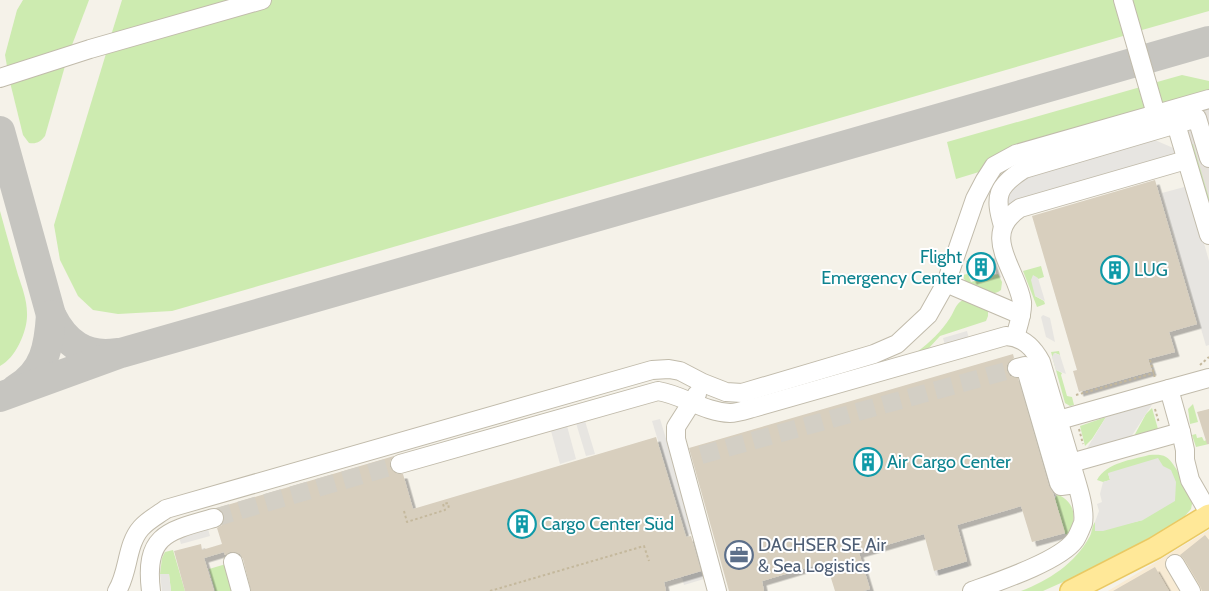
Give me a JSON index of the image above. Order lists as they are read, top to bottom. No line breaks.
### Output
{"places":{"building":["Flight Emergency Center","LUG","Air Cargo Center","Cargo Center Süd"],"office":["DACHSER SE Air & Sea Logistics"]}}
